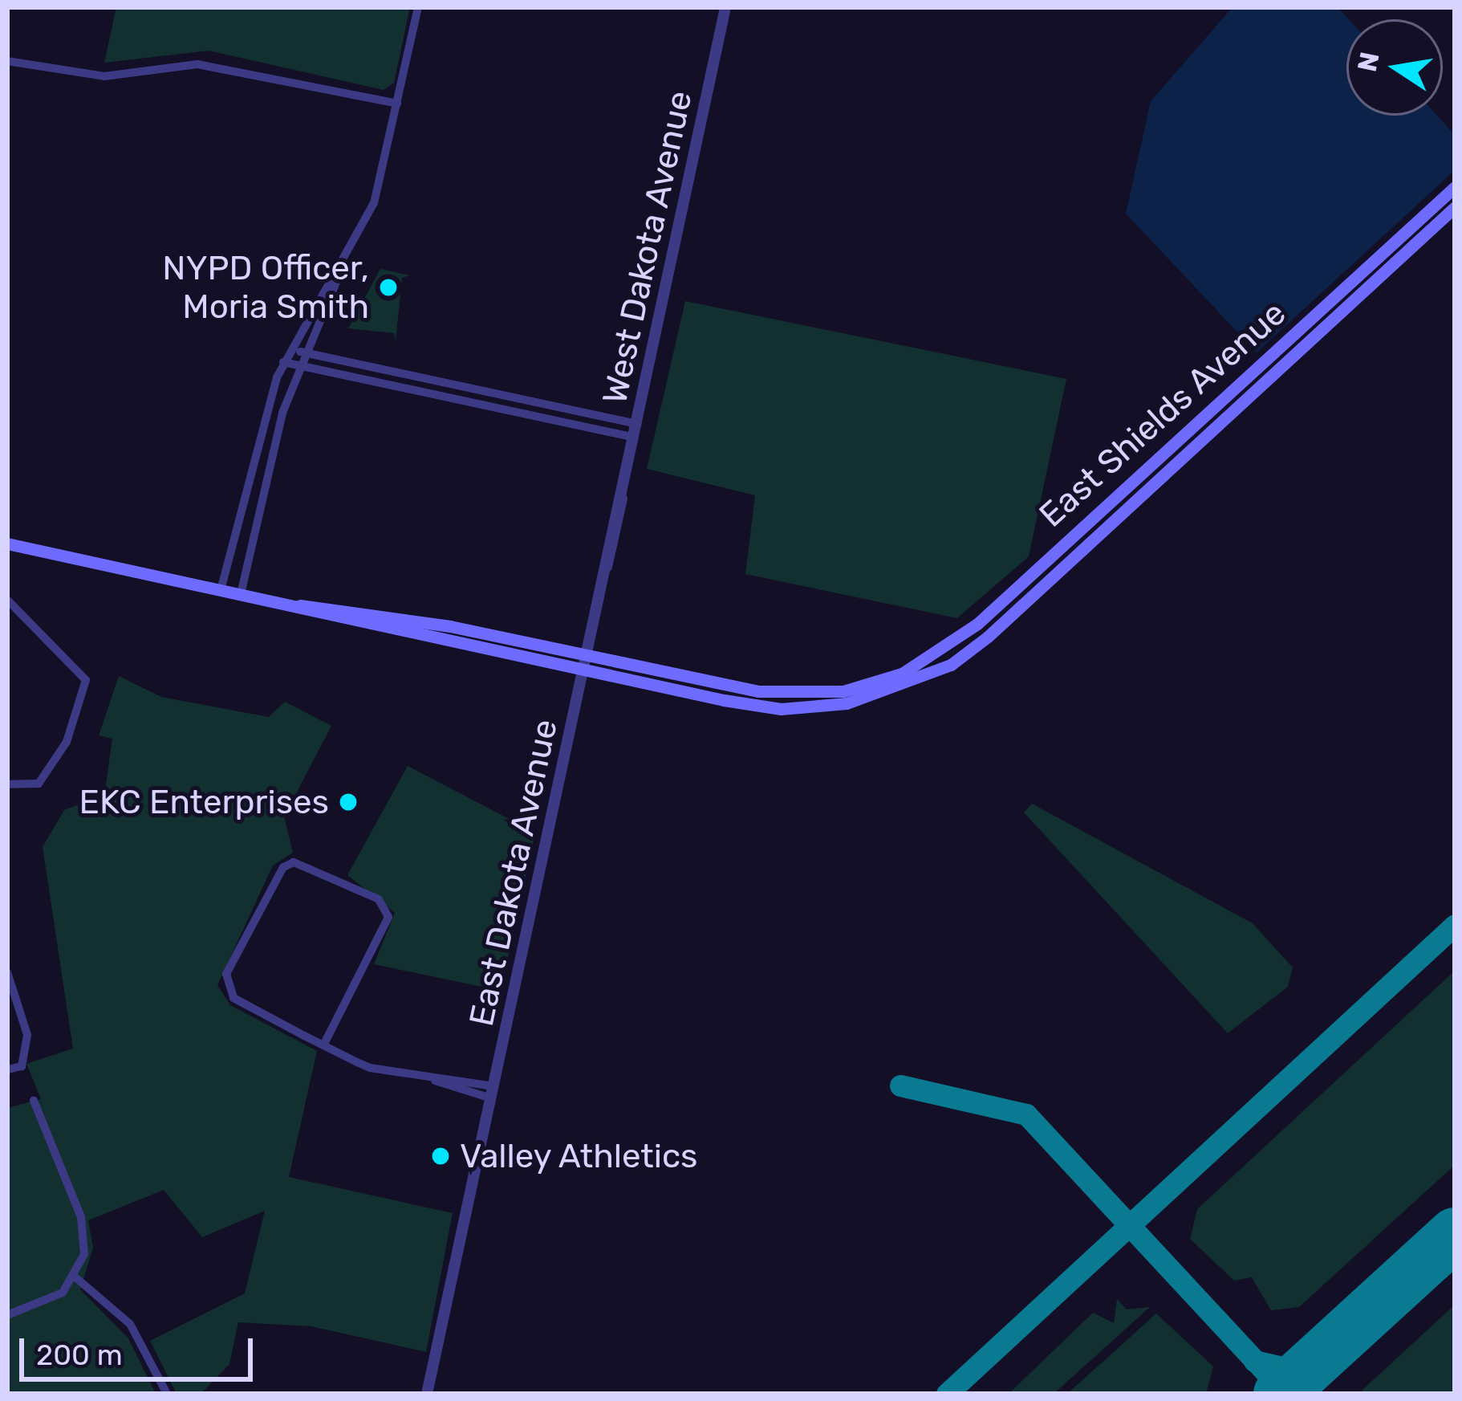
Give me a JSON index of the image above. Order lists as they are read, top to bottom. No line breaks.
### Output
{"streets":{"main road":["East Shields Avenue"],"street":["West Dakota Avenue","East Dakota Avenue"]},"crossings":[["West Dakota Avenue","East Dakota Avenue"]],"places":["NYPD Officer, Moria Smith","EKC Enterprises","Valley Athletics"],"scale_bar":"200 m","north":"left"}
